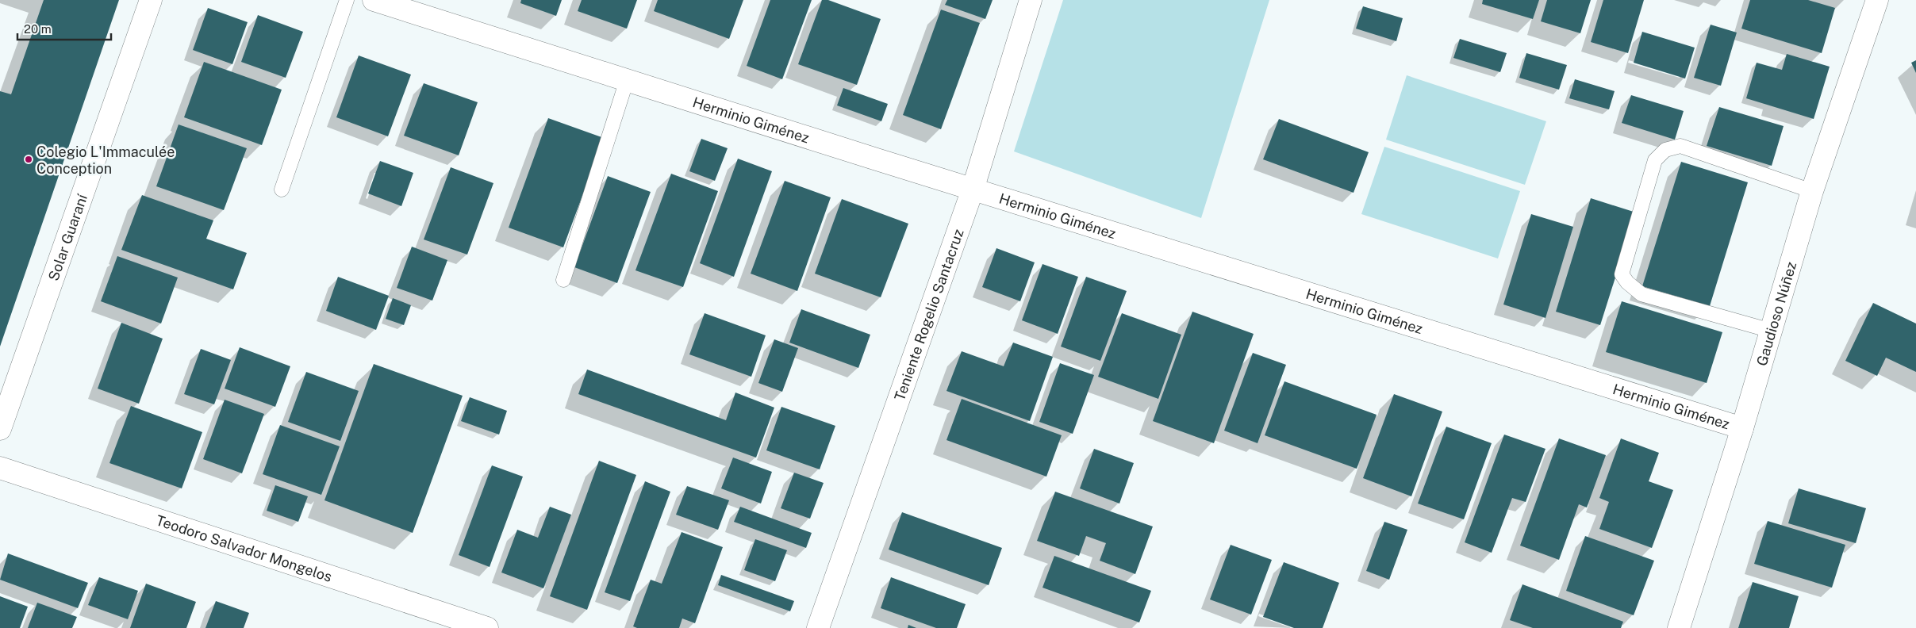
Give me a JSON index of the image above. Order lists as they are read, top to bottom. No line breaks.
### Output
{"streets":{"street":["Herminio Giménez","Solar Guaraní","Gaudioso Núñez","Teniente Rogelio Santacruz","Teodoro Salvador Mongelos"]},"crossings":[["Herminio Giménez","Gaudioso Núñez"],["Herminio Giménez","Teniente Rogelio Santacruz"]],"places":["Colegio L'Immaculée Conception"],"scale_bar":"20 m"}
